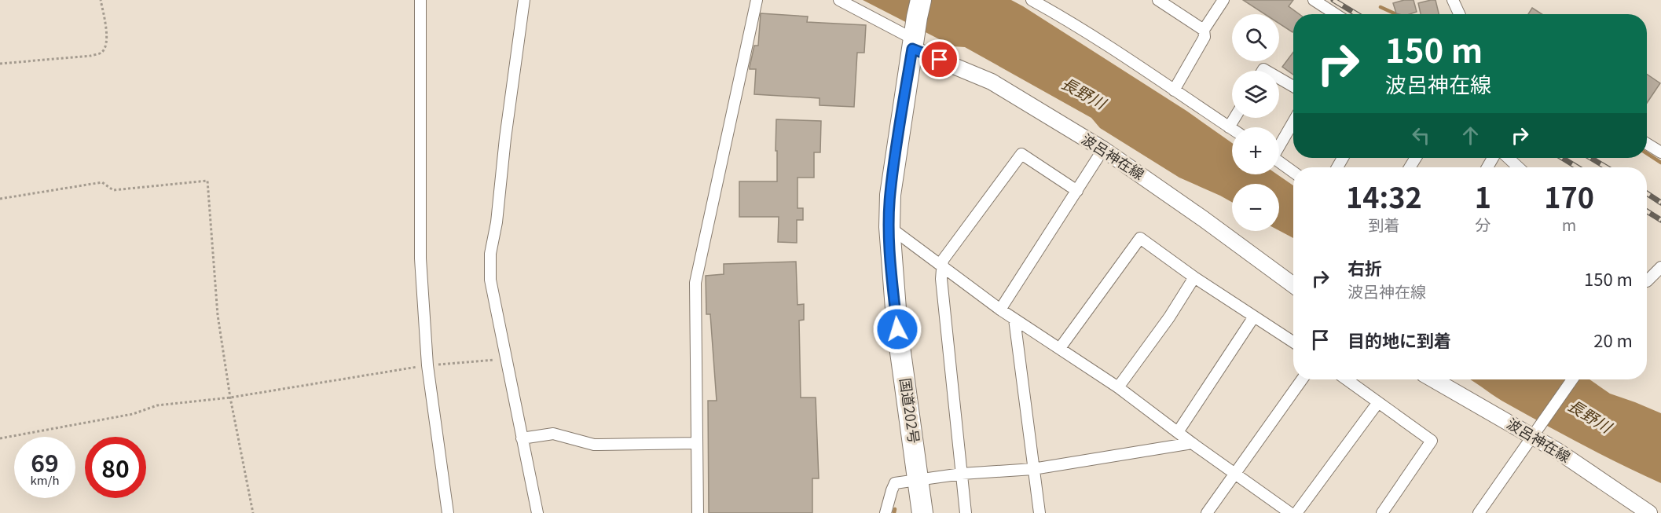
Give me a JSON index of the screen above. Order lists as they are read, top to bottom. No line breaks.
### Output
{"streets":{"highway":["国道202号"],"main road":["波呂神在線"]},"crossings":[["波呂神在線","国道202号"]],"water":["長野川"],"page":{"map_buttons":["+","−"],"turn":["150 m","波呂神在線"],"eta":["14:32","到着","1","分","170","m"],"list":[{"name":"右折","note":"波呂神在線","value":"150 m"},{"name":"目的地に到着","value":"20 m"}],"speed":"69 km/h","limit":"80"}}
